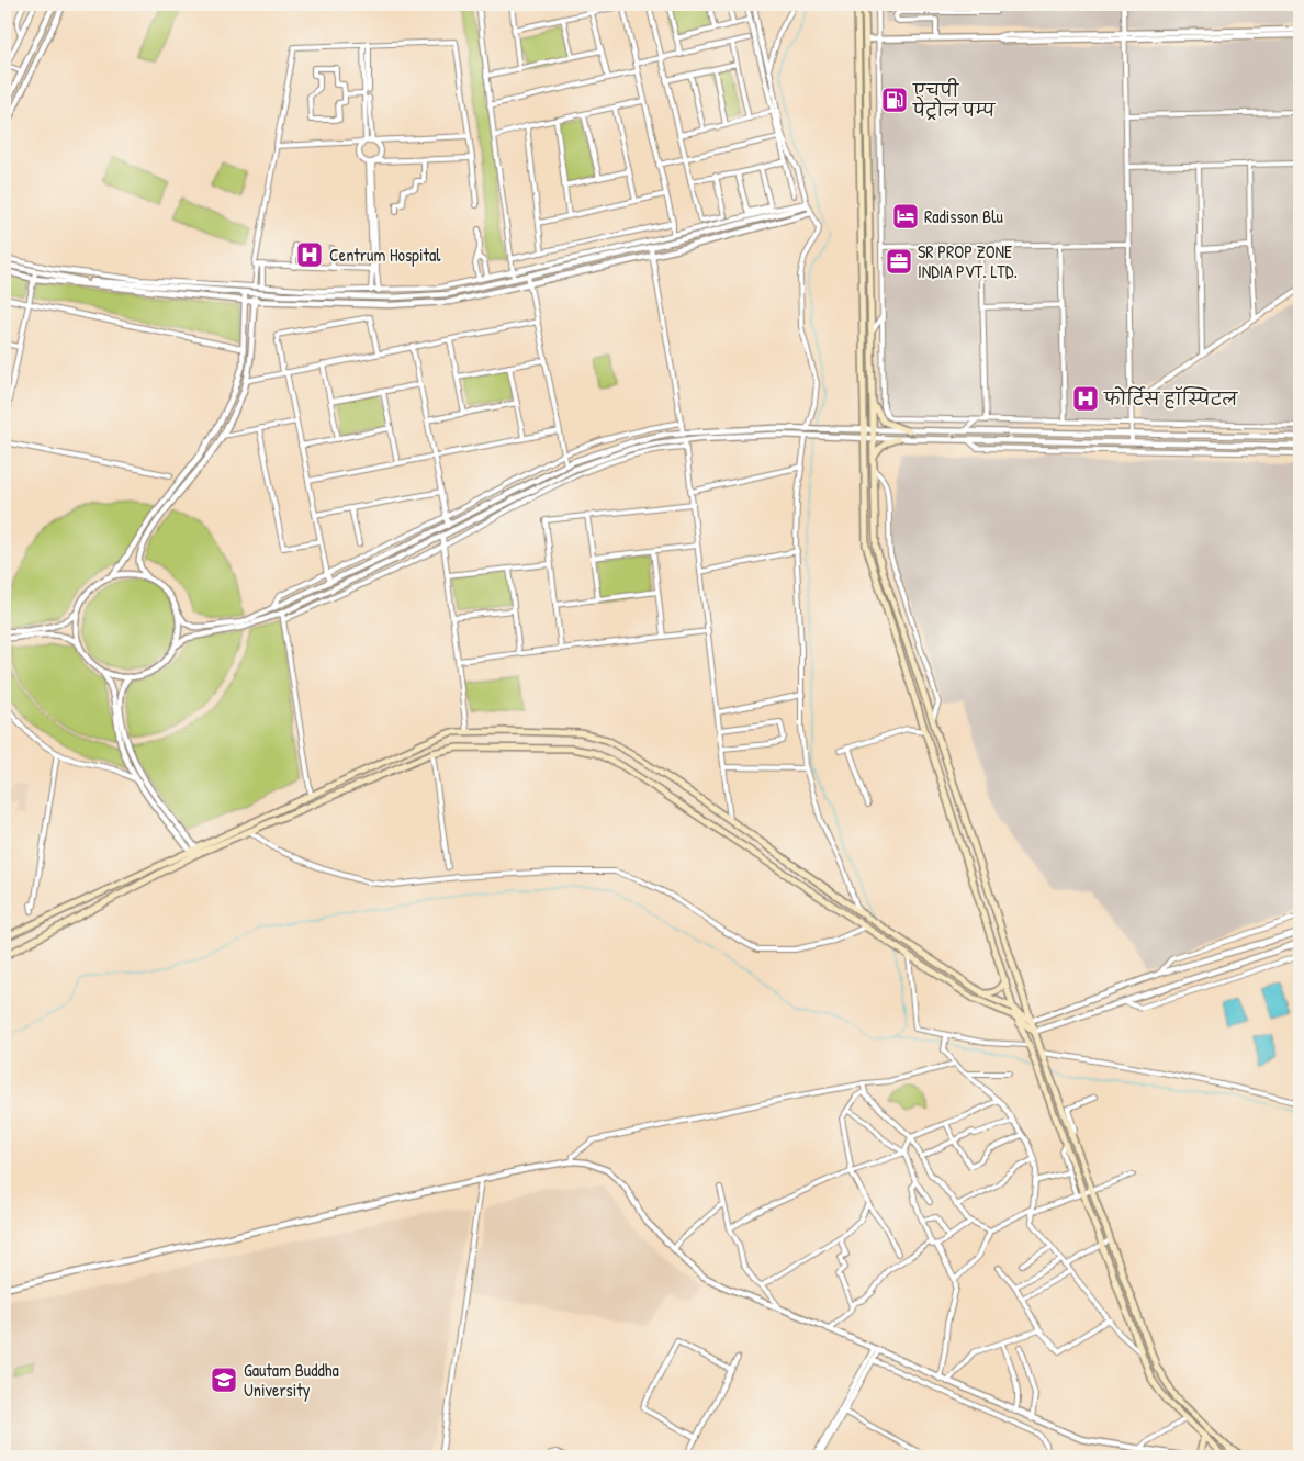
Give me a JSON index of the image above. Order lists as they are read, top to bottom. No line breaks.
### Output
{"places":{"fuel station":["एचपी पेट्रोल पम्प"],"hotel":["Radisson Blu"],"hospital":["Centrum Hospital","फोर्टिस हॉस्पिटल"],"office":["SR PROP ZONE INDIA PVT. LTD."],"school or university":["Gautam Buddha University"]}}
